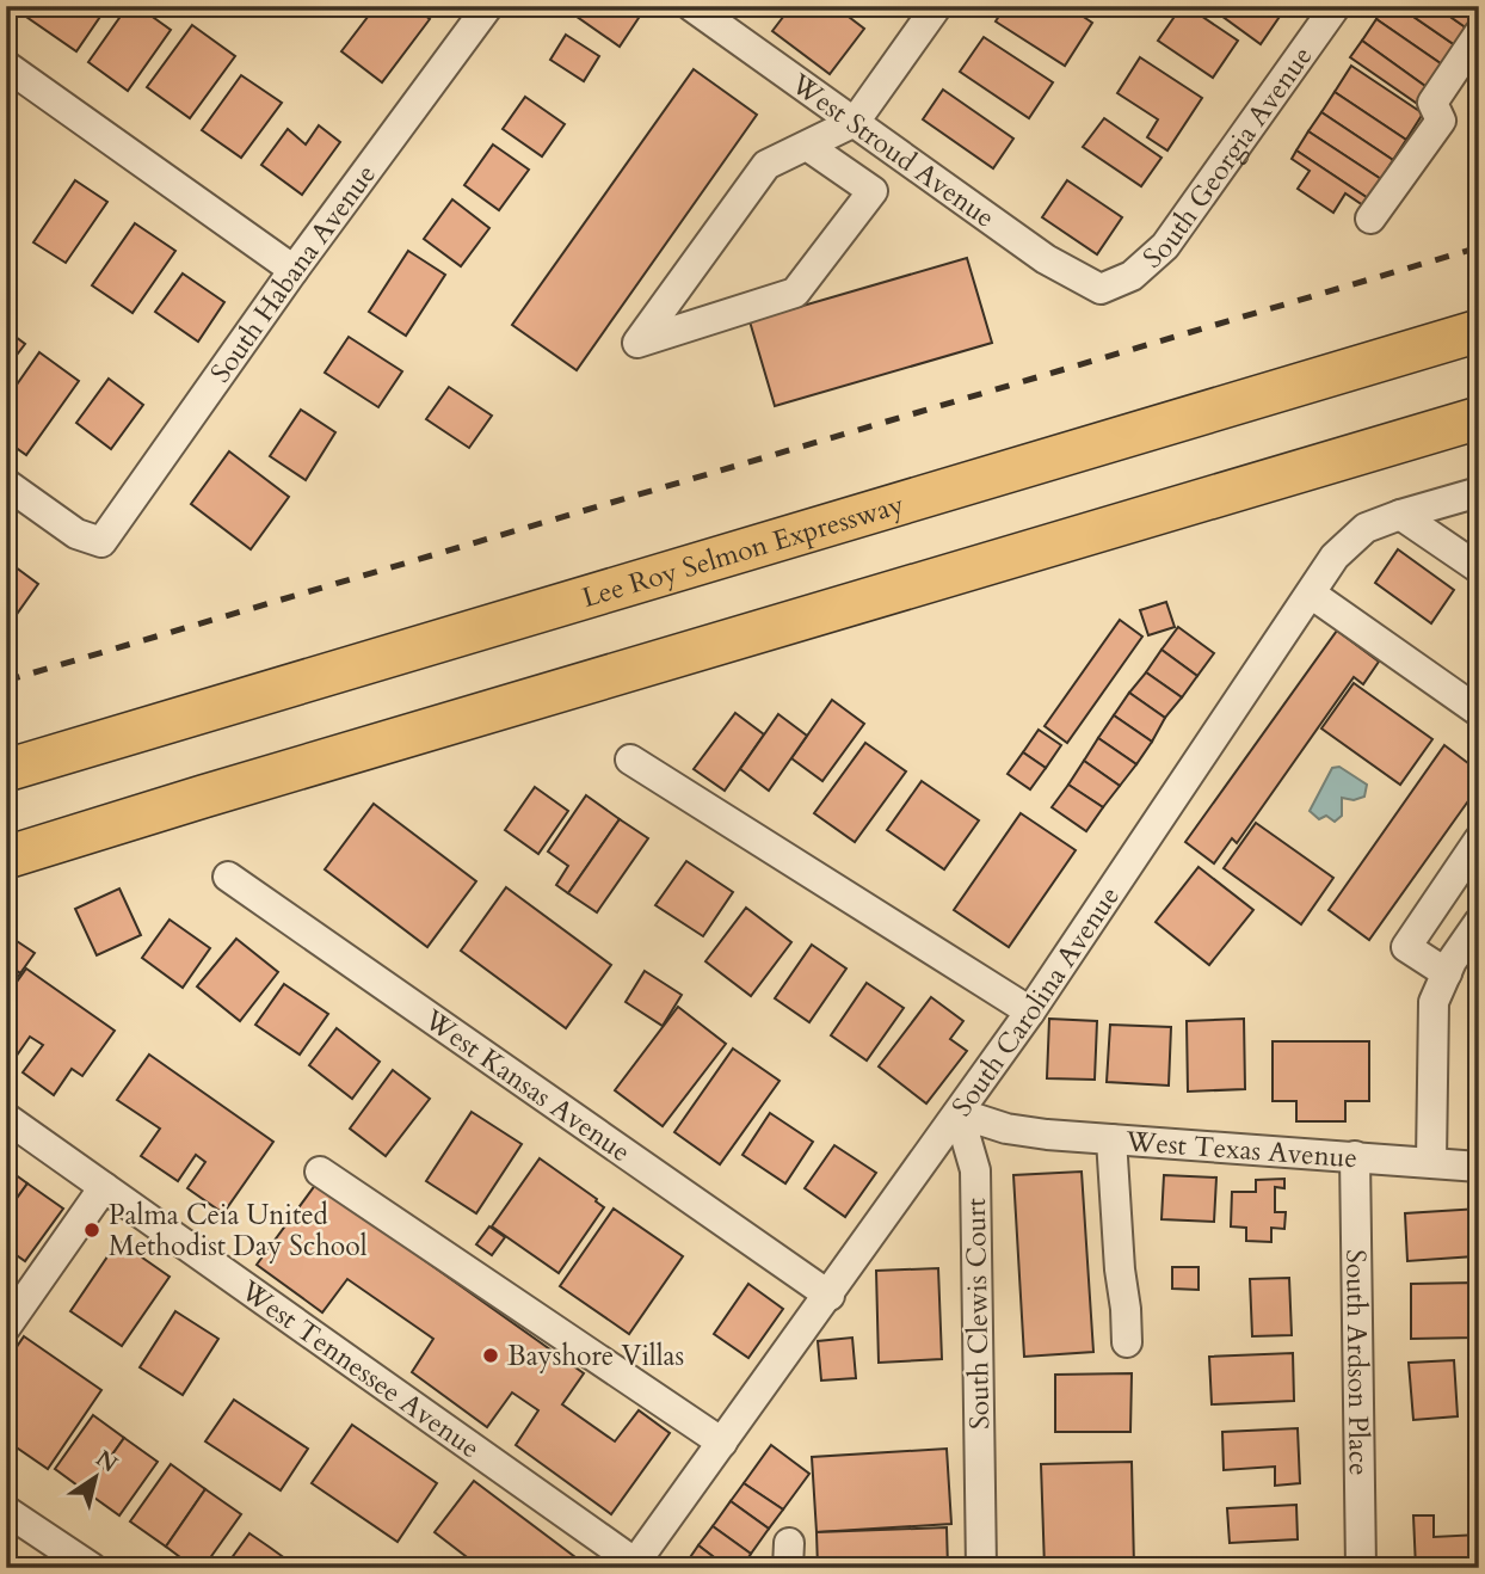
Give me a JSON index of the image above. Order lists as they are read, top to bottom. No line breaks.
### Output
{"streets":{"highway":["Lee Roy Selmon Expressway"],"street":["West Stroud Avenue","South Georgia Avenue","South Habana Avenue","South Carolina Avenue","West Kansas Avenue","West Texas Avenue","South Clewis Court","South Ardson Place","West Tennessee Avenue"]},"crossings":[["West Stroud Avenue","South Georgia Avenue"],["South Carolina Avenue","West Kansas Avenue"],["South Carolina Avenue","West Texas Avenue"],["South Carolina Avenue","South Clewis Court"],["South Carolina Avenue","West Tennessee Avenue"],["West Texas Avenue","South Clewis Court"],["West Texas Avenue","South Ardson Place"]],"places":["Palma Ceia United Methodist Day School","Bayshore Villas"],"north":"top right"}
